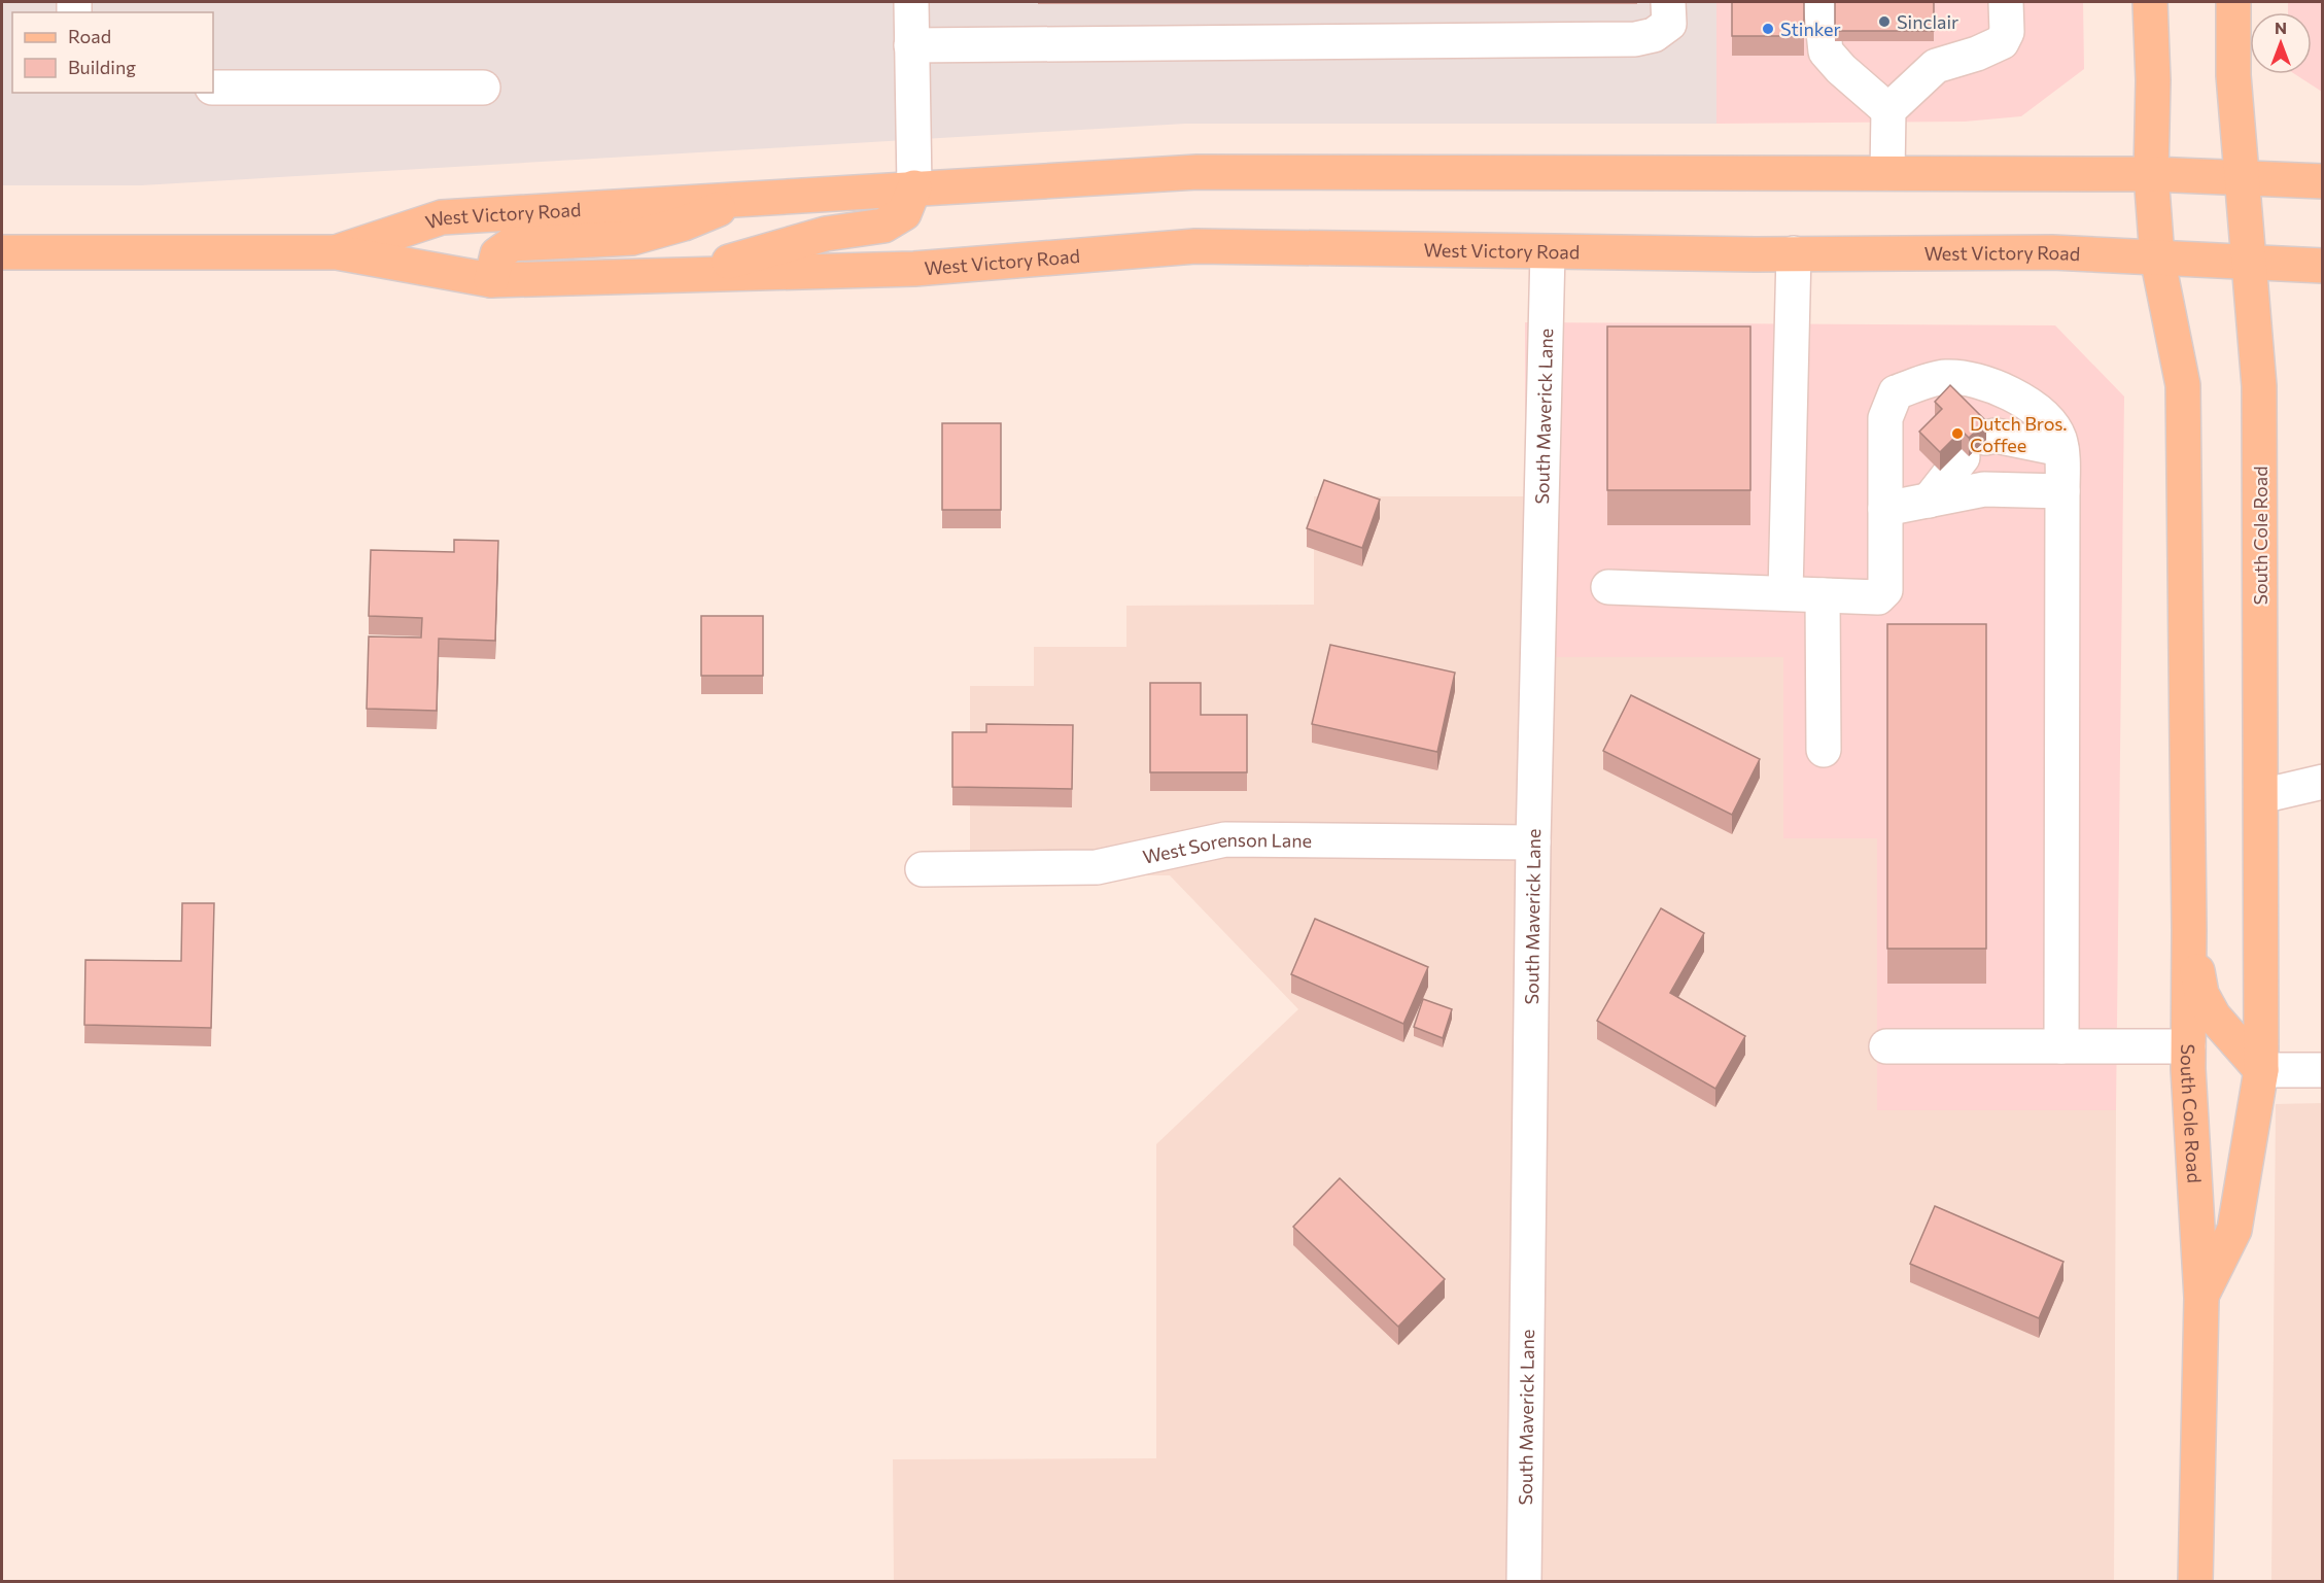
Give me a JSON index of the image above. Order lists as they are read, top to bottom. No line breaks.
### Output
{"streets":{"main road":["West Victory Road","South Cole Road"],"street":["South Maverick Lane","West Sorenson Lane"]},"crossings":[["West Victory Road","South Maverick Lane"],["West Victory Road","South Cole Road"],["South Maverick Lane","West Sorenson Lane"]],"places":["Sinclair","Stinker","Dutch Bros. Coffee"],"legend":["Road","Building"],"north":"top"}
